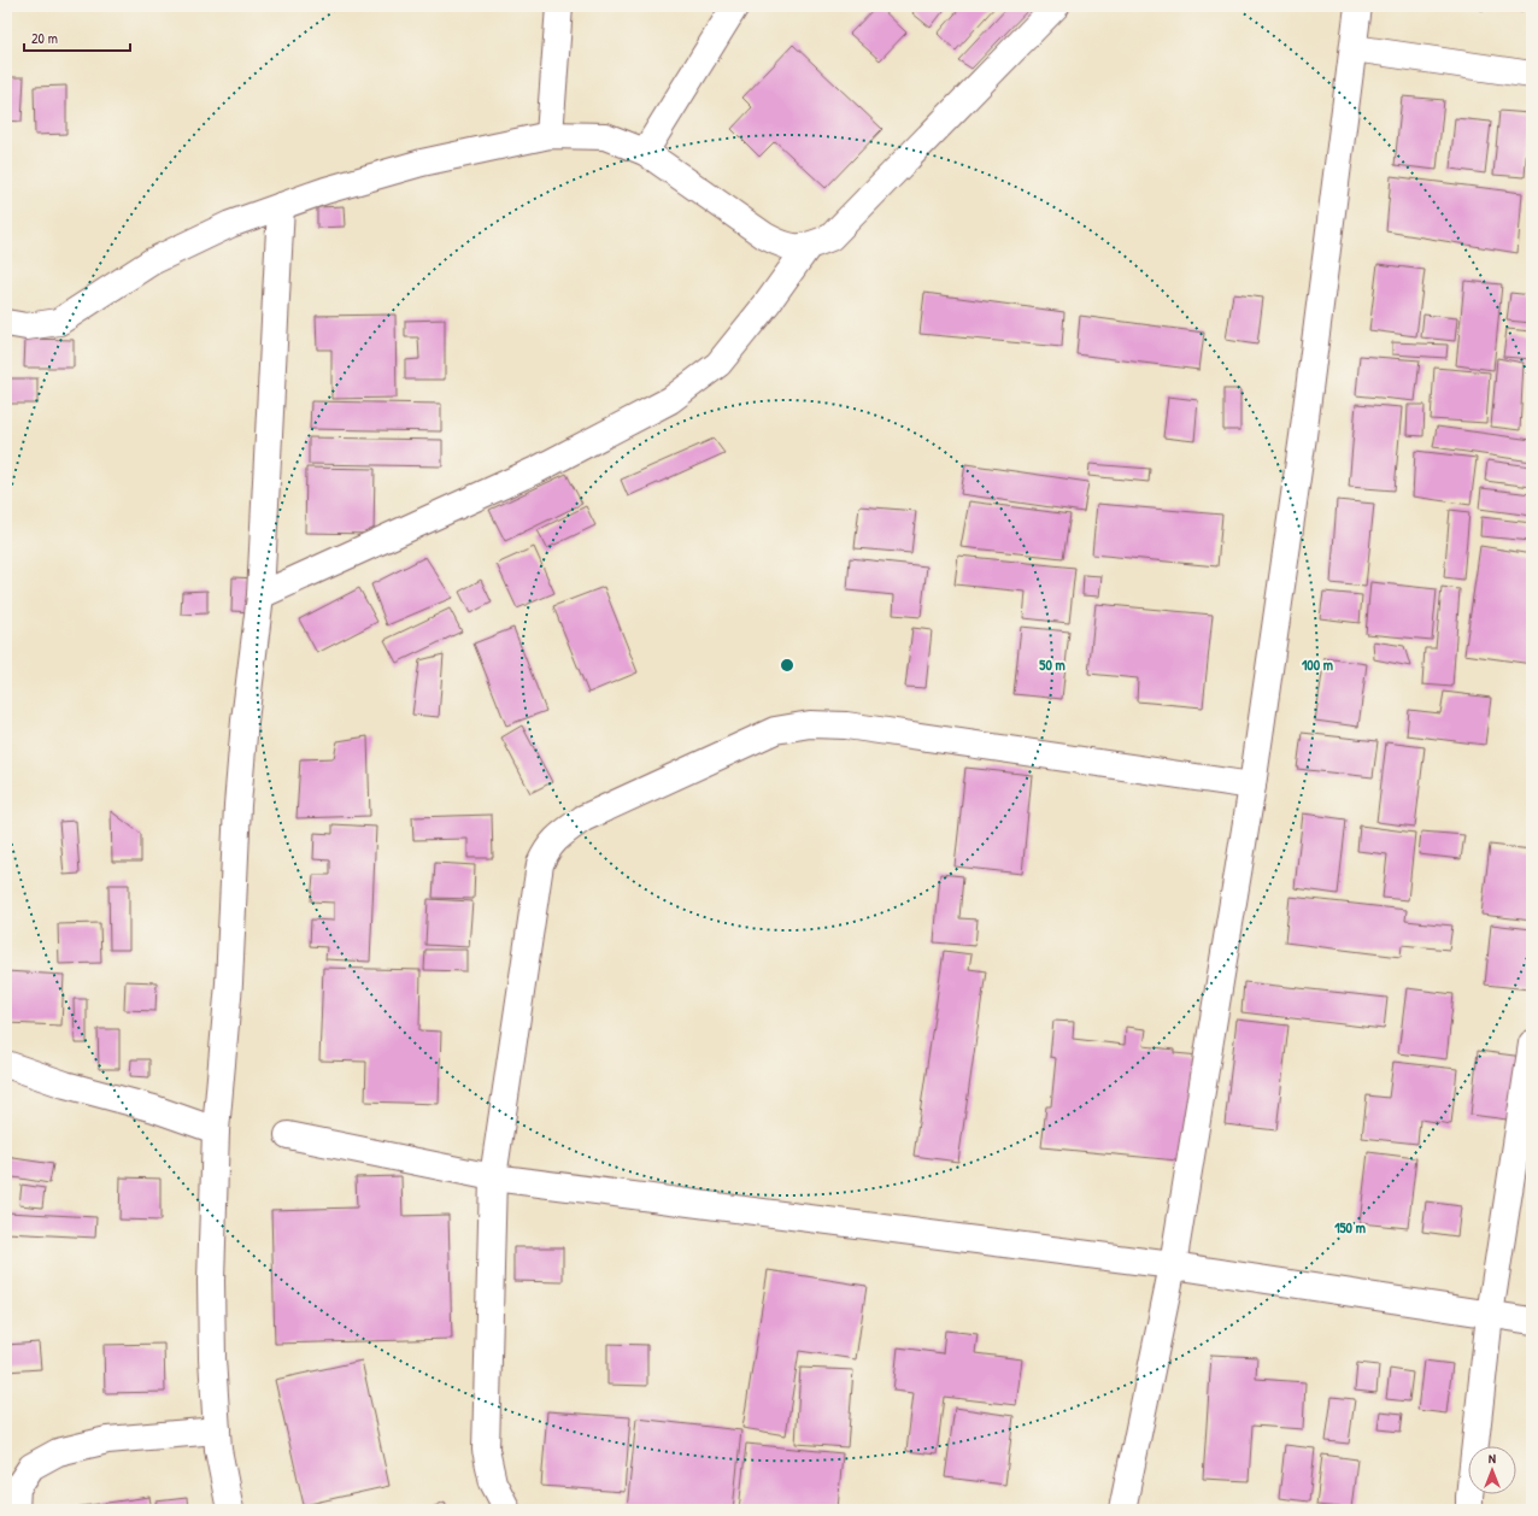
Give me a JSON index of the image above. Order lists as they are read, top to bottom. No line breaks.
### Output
{"scale_bar":"20 m","north":"top","rings":["50 m","100 m","150 m"]}
